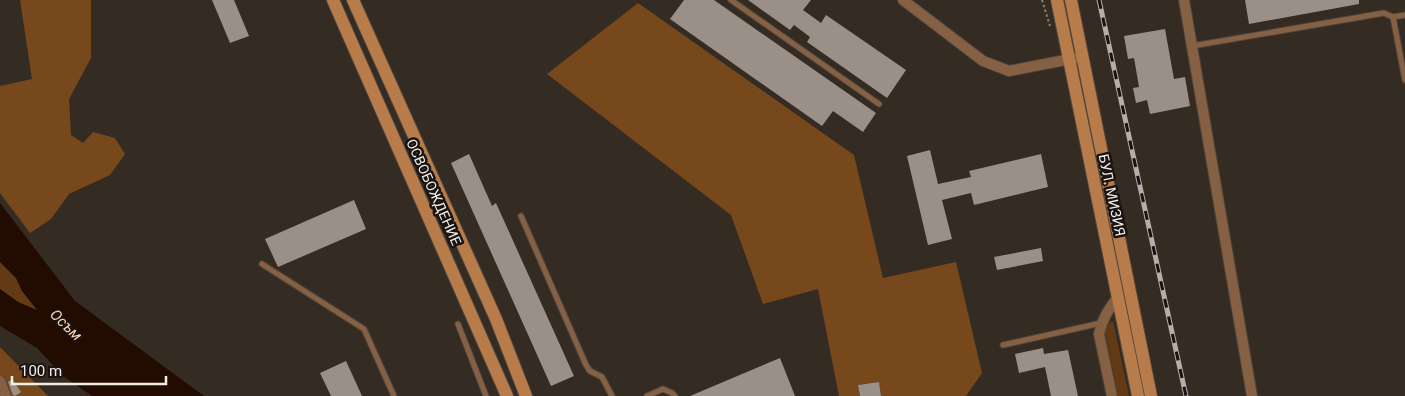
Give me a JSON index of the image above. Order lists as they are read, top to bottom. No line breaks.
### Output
{"streets":{"street":["ОСВОБОЖДЕНИЕ","БУЛ. МИЗИЯ"]},"water":["Осъм"],"scale_bar":"100 m"}
